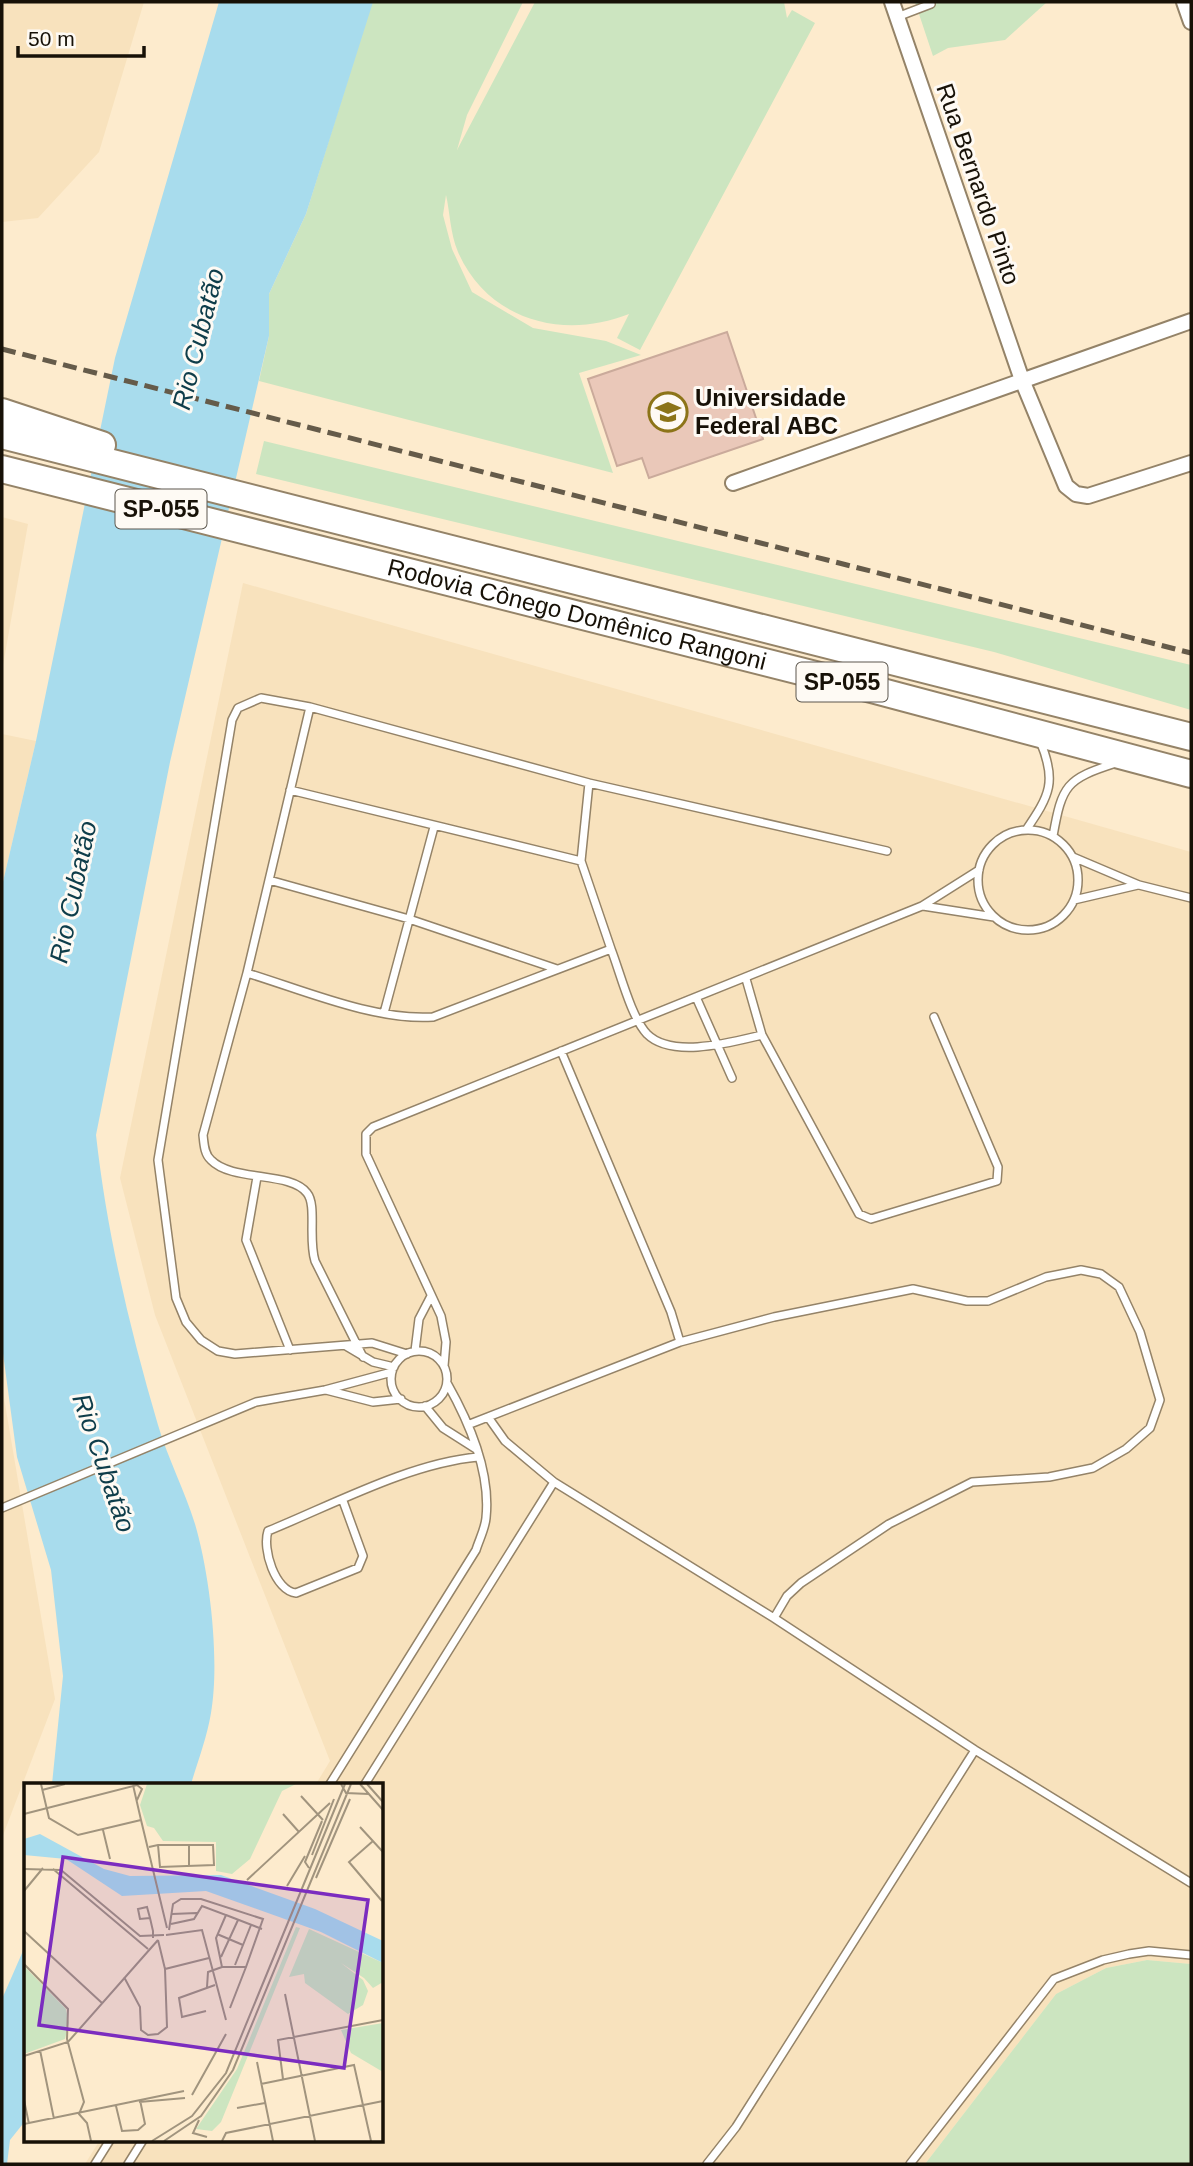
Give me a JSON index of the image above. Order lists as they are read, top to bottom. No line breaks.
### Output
{"streets":{"highway":["SP-055","Rodovia Cônego Domênico Rangoni"],"street":["Rua Bernardo Pinto"]},"water":["Rio Cubatão"],"places":{"school or university":["Universidade Federal ABC"]},"scale_bar":"50 m"}
